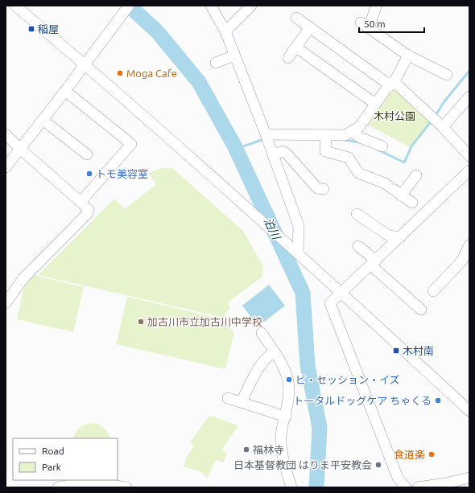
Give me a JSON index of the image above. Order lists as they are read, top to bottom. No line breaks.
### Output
{"water":["泊川"],"parks":["木村公園"],"places":{"transit":["稲屋","木村南"],"other":["Moga Cafe","トモ美容室","加古川市立加古川中学校","ビ・セッション・イズ","トータルドッグケア ちゃくる","福林寺","食道楽","日本基督教団 はりま平安教会"]},"legend":["Road","Park"],"scale_bar":"50 m"}
